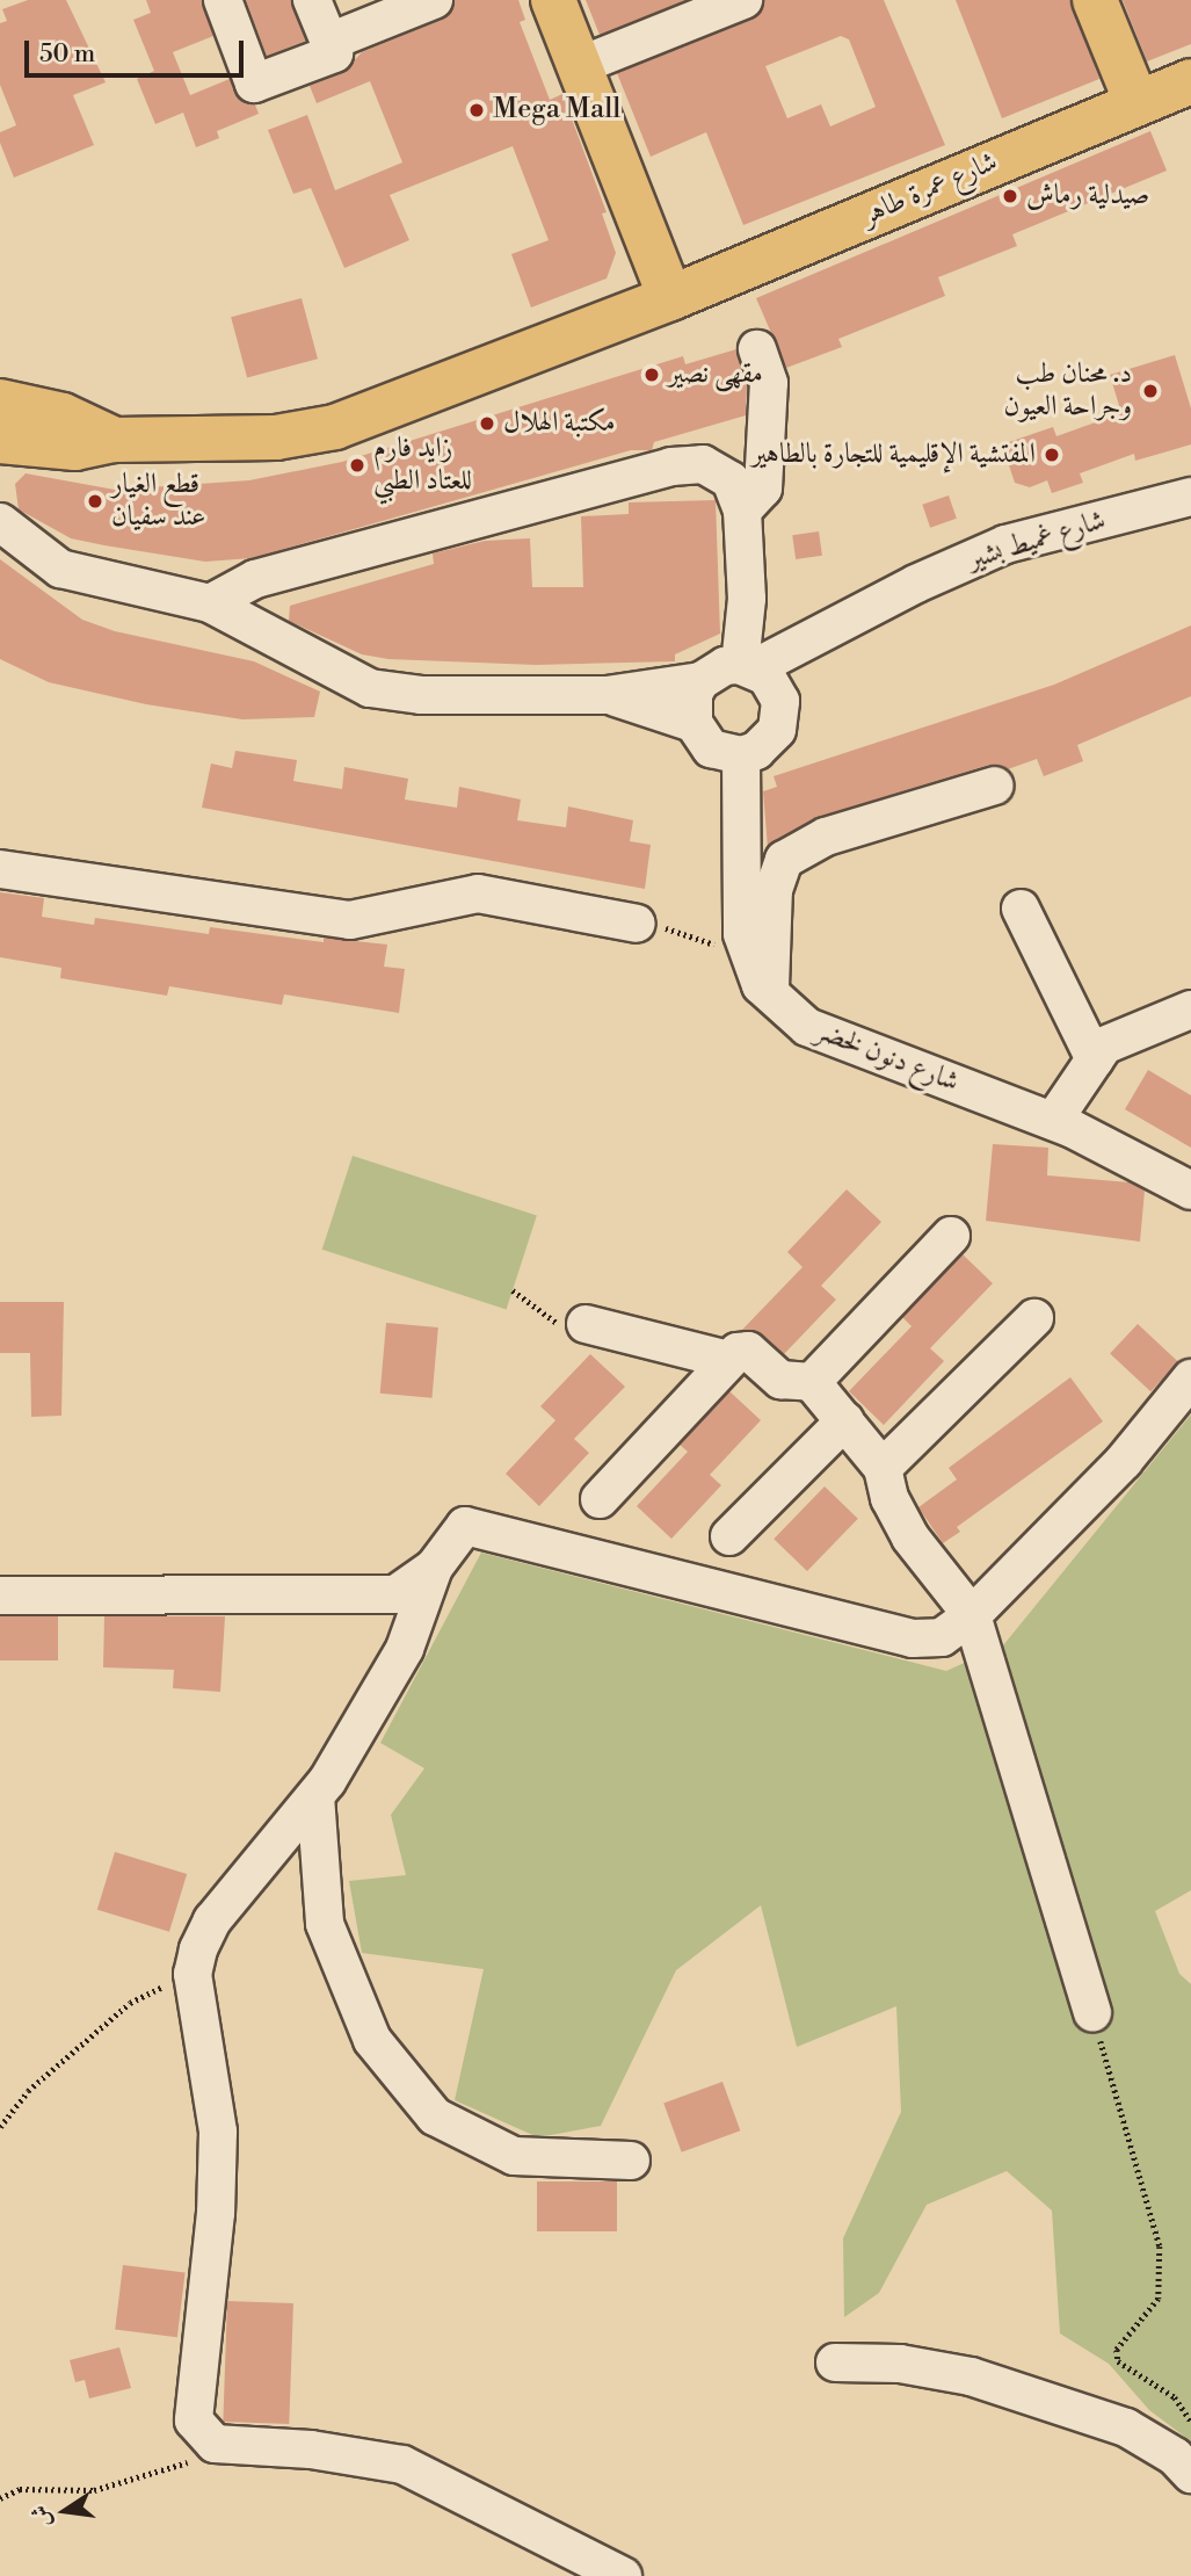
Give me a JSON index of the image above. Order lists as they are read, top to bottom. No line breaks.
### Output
{"streets":{"main road":["شارع عمرة طاهر"],"street":["شارع غميط بشير","شارع دنون لخضر"]},"crossings":[["شارع غميط بشير","شارع دنون لخضر"]],"places":["Mega Mall","صيدلية رماش","مقهى نصير","د. محنان طب وجراحة العيون","مكتبة الهلال","المفتشية الإقليمية للتجارة بالطاهير","زايد فارم للعتاد الطبي","قطع الغيار عند سفيان"],"scale_bar":"50 m","north":"left"}
